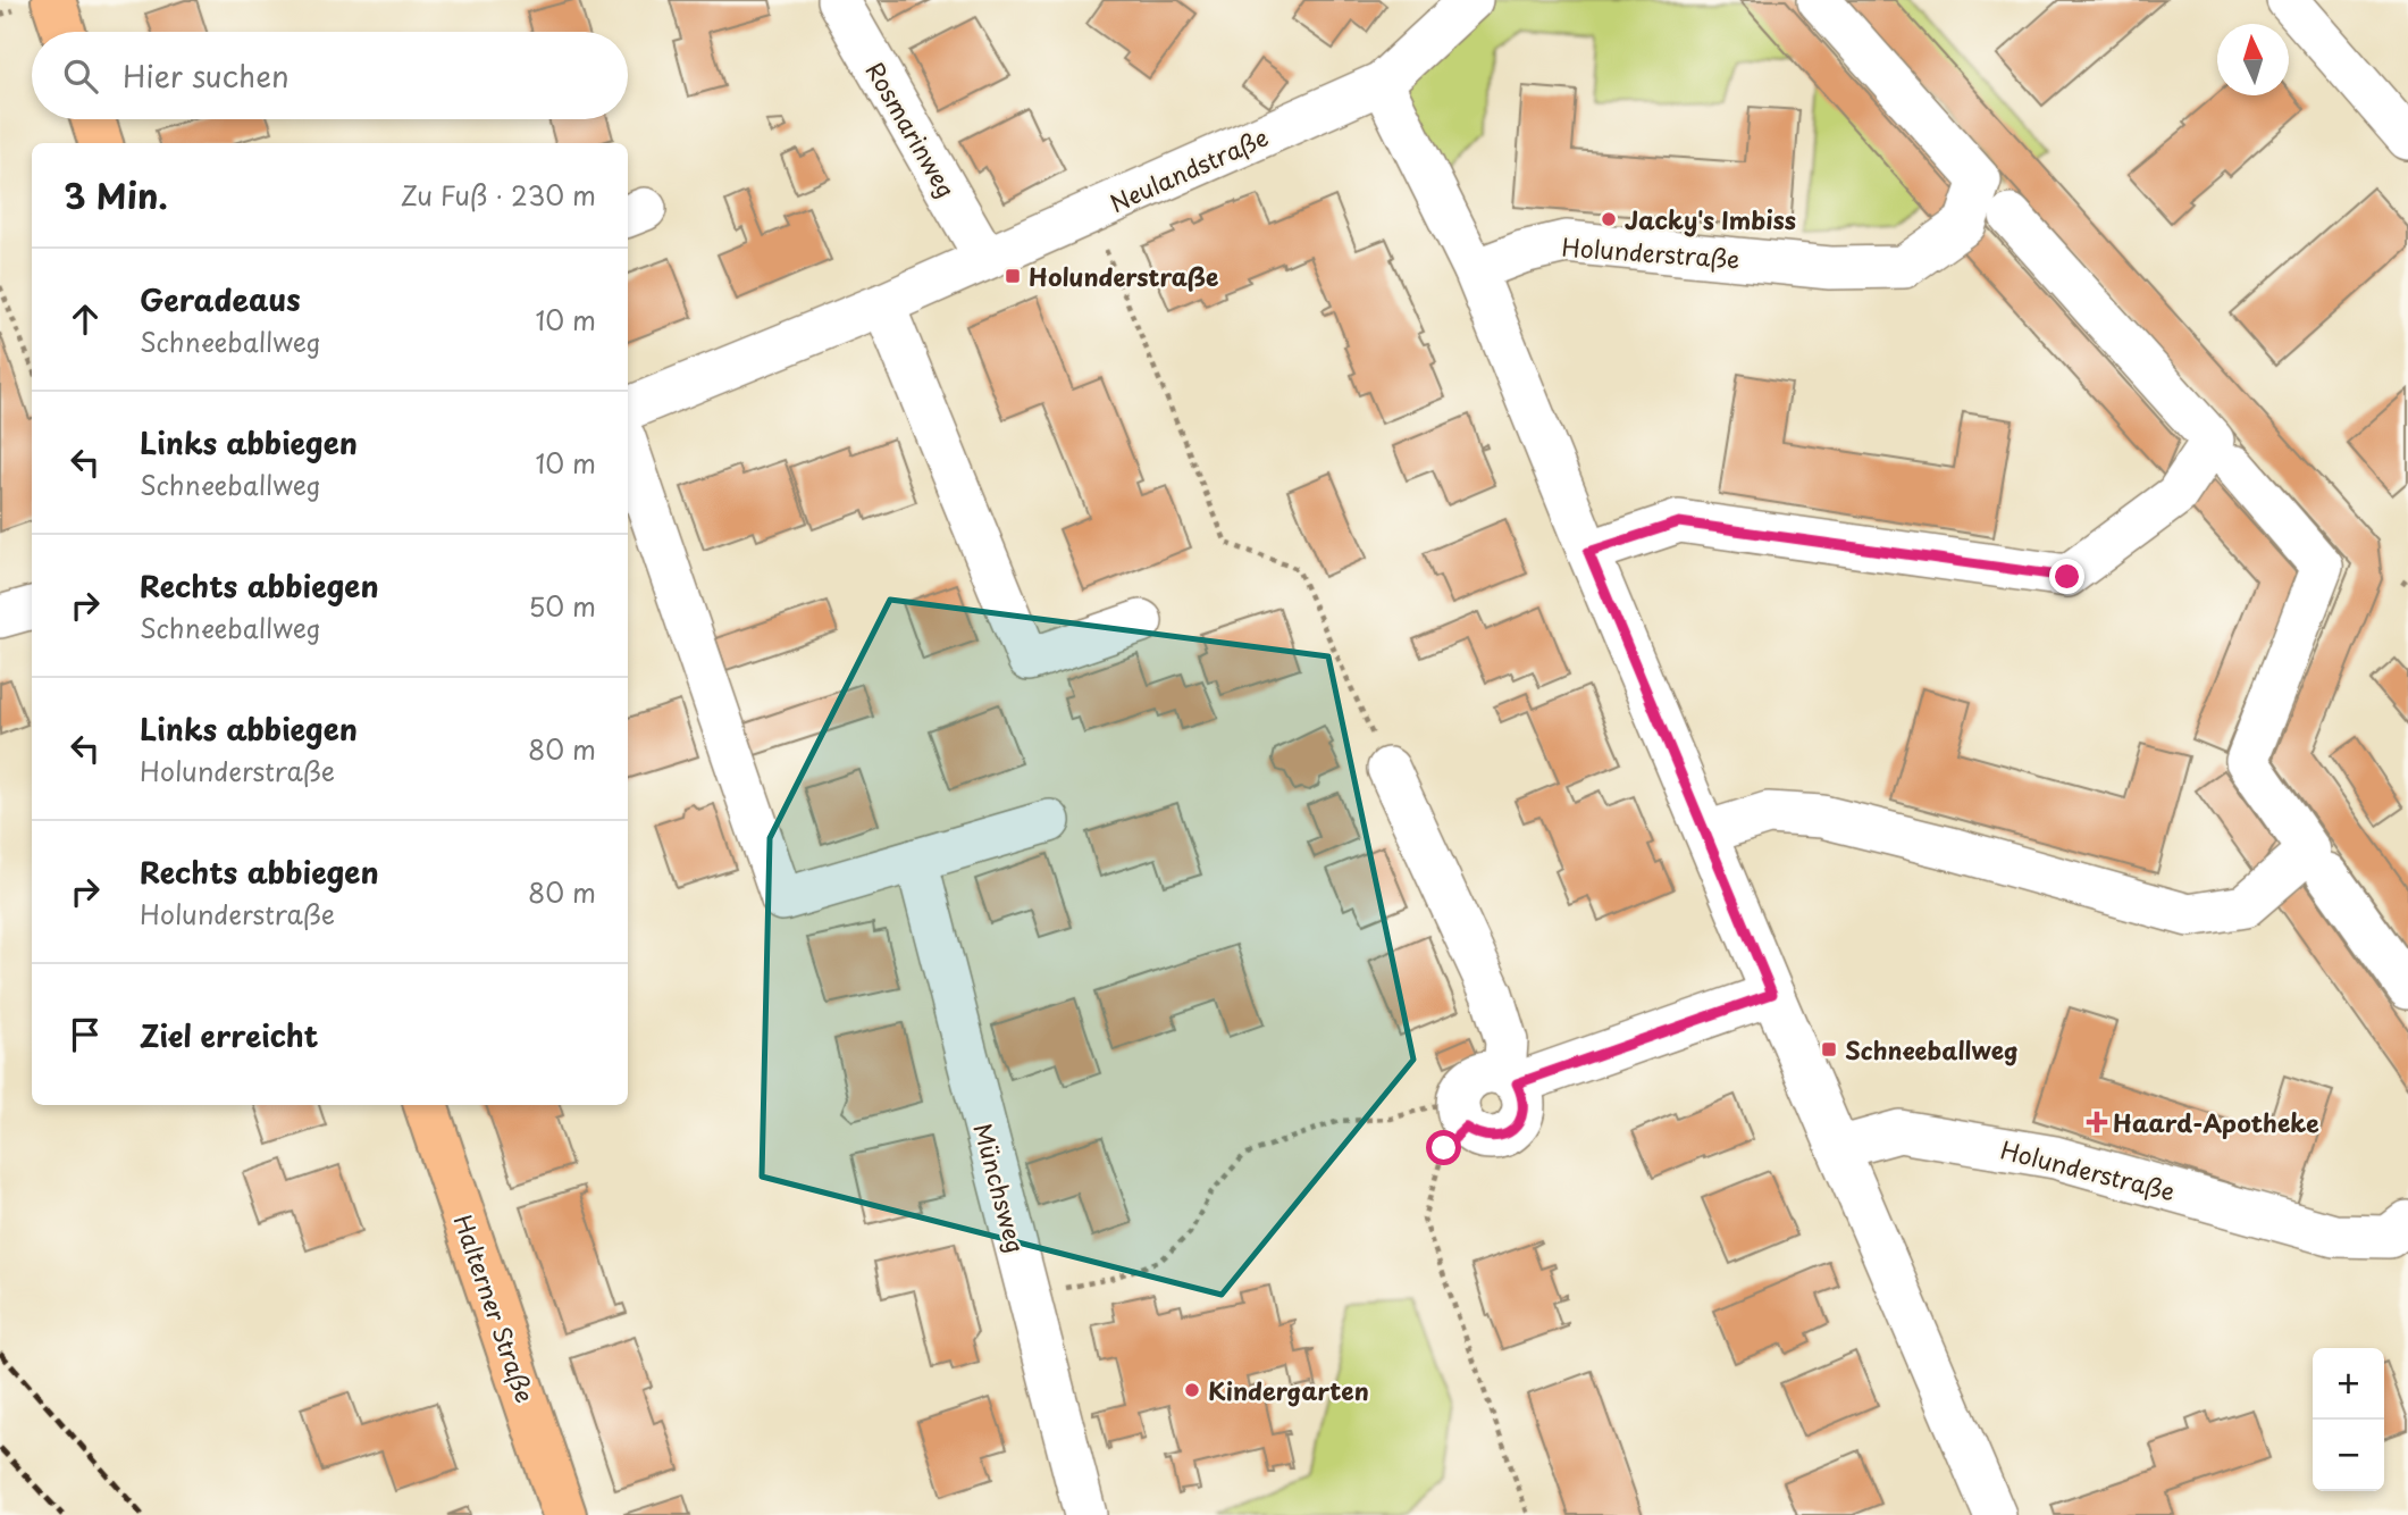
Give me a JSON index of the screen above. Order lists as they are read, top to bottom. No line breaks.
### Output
{"streets":{"main road":["Halterner Straße"],"street":["Rosmarinweg","Neulandstraße","Holunderstraße","Münchsweg"]},"crossings":[["Rosmarinweg","Neulandstraße"]],"places":{"other":["Jacky's Imbiss","Kindergarten"],"transit":["Holunderstraße","Schneeballweg"],"health":["Haard-Apotheke"]},"north":"top","page":{"search":"Hier suchen","heading":["3 Min.","Zu Fuß · 230 m"],"list":[["Geradeaus","Schneeballweg","10 m"],["Links abbiegen","Schneeballweg","10 m"],["Rechts abbiegen","Schneeballweg","50 m"],["Links abbiegen","Holunderstraße","80 m"],["Rechts abbiegen","Holunderstraße","80 m"],"Ziel erreicht"],"map_buttons":["+","−"]}}
